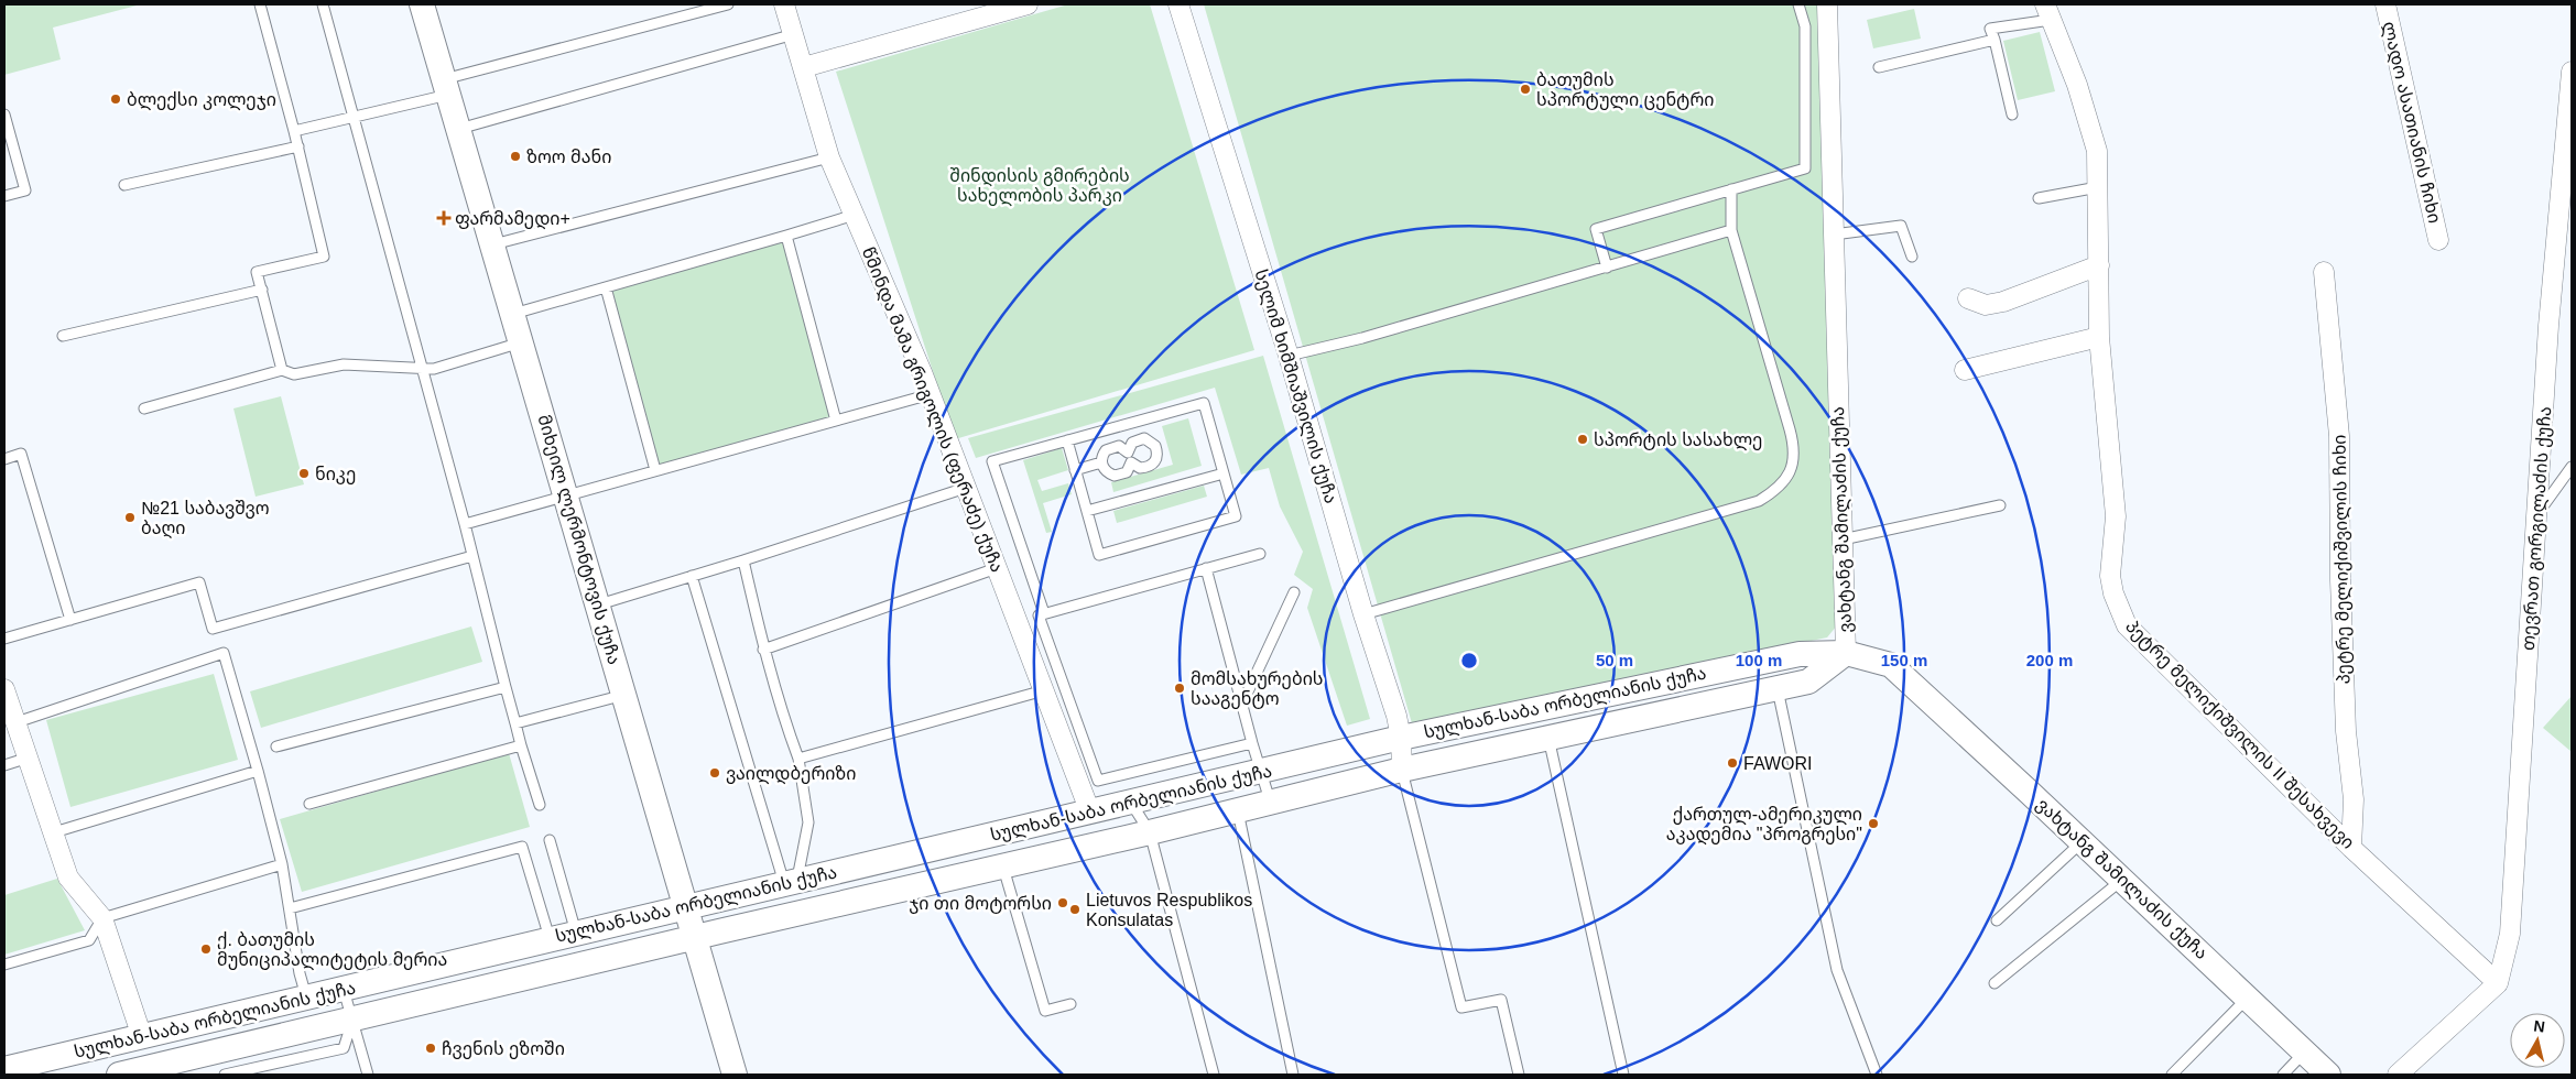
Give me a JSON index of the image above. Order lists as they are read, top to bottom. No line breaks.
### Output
{"streets":{"street":["ლადო ასათიანის ჩიხი","სელიმ ხიმშიაშვილის ქუჩა","წმინდა მამა გრიგოლის (ფერაძე) ქუჩა","ვახტანგ შამილაძის ქუჩა","თევრათ გორგილაძის ქუჩა","მიხეილ ლერმონტოვის ქუჩა","პეტრე მელიქიშვილის ჩიხი","სულხან-საბა ორბელიანის ქუჩა","პეტრე მელიქიშვილის II შესახვევი"]},"crossings":[["სელიმ ხიმშიაშვილის ქუჩა","სულხან-საბა ორბელიანის ქუჩა"],["წმინდა მამა გრიგოლის (ფერაძე) ქუჩა","სულხან-საბა ორბელიანის ქუჩა"],["ვახტანგ შამილაძის ქუჩა","სულხან-საბა ორბელიანის ქუჩა"],["თევრათ გორგილაძის ქუჩა","პეტრე მელიქიშვილის II შესახვევი"],["მიხეილ ლერმონტოვის ქუჩა","სულხან-საბა ორბელიანის ქუჩა"],["პეტრე მელიქიშვილის ჩიხი","პეტრე მელიქიშვილის II შესახვევი"]],"parks":["შინდისის გმირების სახელობის პარკი"],"places":{"other":["ბათუმის სპორტული ცენტრი","ბლექსი კოლეჯი","ზოო მანი","სპორტის სასახლე","ნიკე","№21 საბავშვო ბაღი","მომსახურების სააგენტო","FAWORI","ვაილდბერიზი","ქართულ-ამერიკული აკადემია \"პროგრესი\"","ჯი თი მოტორსი","Lietuvos Respublikos Konsulatas","ქ. ბათუმის მუნიციპალიტეტის მერია","ჩვენის ეზოში"],"health":["ფარმამედი+"]},"north":"top","rings":["50 m","100 m","150 m","200 m"]}
